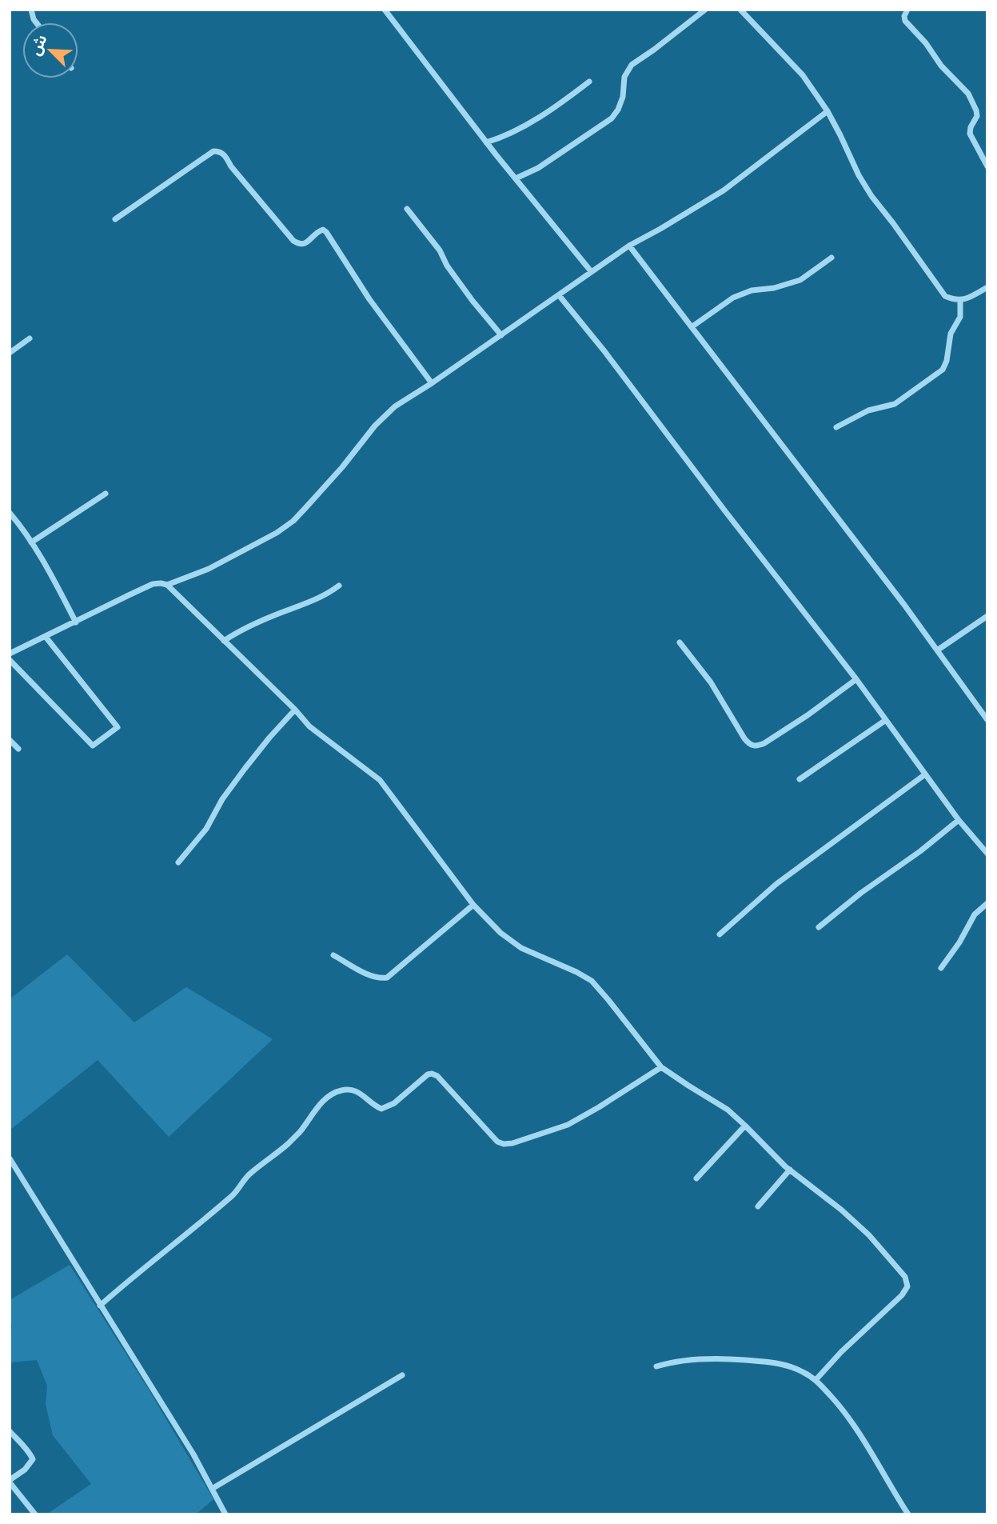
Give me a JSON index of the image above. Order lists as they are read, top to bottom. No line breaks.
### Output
{"north":"top left"}
